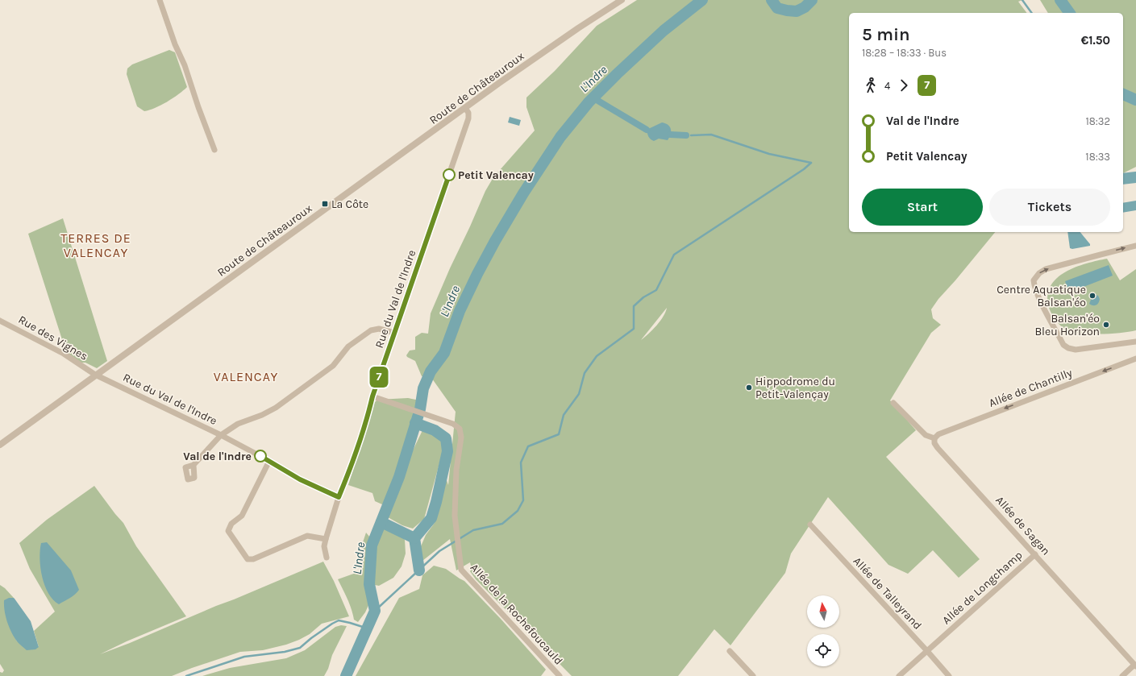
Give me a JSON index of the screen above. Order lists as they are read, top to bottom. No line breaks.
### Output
{"streets":{"street":["Route de Châteauroux","Rue du Val de l'Indre","Rue des Vignes","Allée de Chantilly","Allée de Sagan","Allée de Longchamp","Allée de Talleyrand","Allée de la Rochefoucauld"]},"crossings":[["Route de Châteauroux","Rue du Val de l'Indre"],["Route de Châteauroux","Rue des Vignes"],["Rue du Val de l'Indre","Rue des Vignes"],["Rue du Val de l'Indre","Allée de la Rochefoucauld"],["Allée de Chantilly","Allée de Sagan"],["Allée de Sagan","Allée de Longchamp"],["Allée de Longchamp","Allée de Talleyrand"]],"one_way":["Allée de Chantilly"],"districts":["TERRES DE VALENCAY","VALENCAY"],"water":["L'Indre"],"places":{"other":["Petit Valencay","Centre Aquatique Balsan'éo","Balsan'éo Bleu Horizon","Hippodrome du Petit-Valençay","Val de l'Indre"],"transit":["La Côte"]},"lines":["bus line 7"],"north":"top","page":{"on_map":"7","heading":["5 min","18:28 – 18:33 · Bus","€1.50"],"legs":["4","7"],"list":[{"name":"Val de l'Indre","value":"18:32"},{"name":"Petit Valencay","value":"18:33"}],"buttons":["Start","Tickets"]}}
